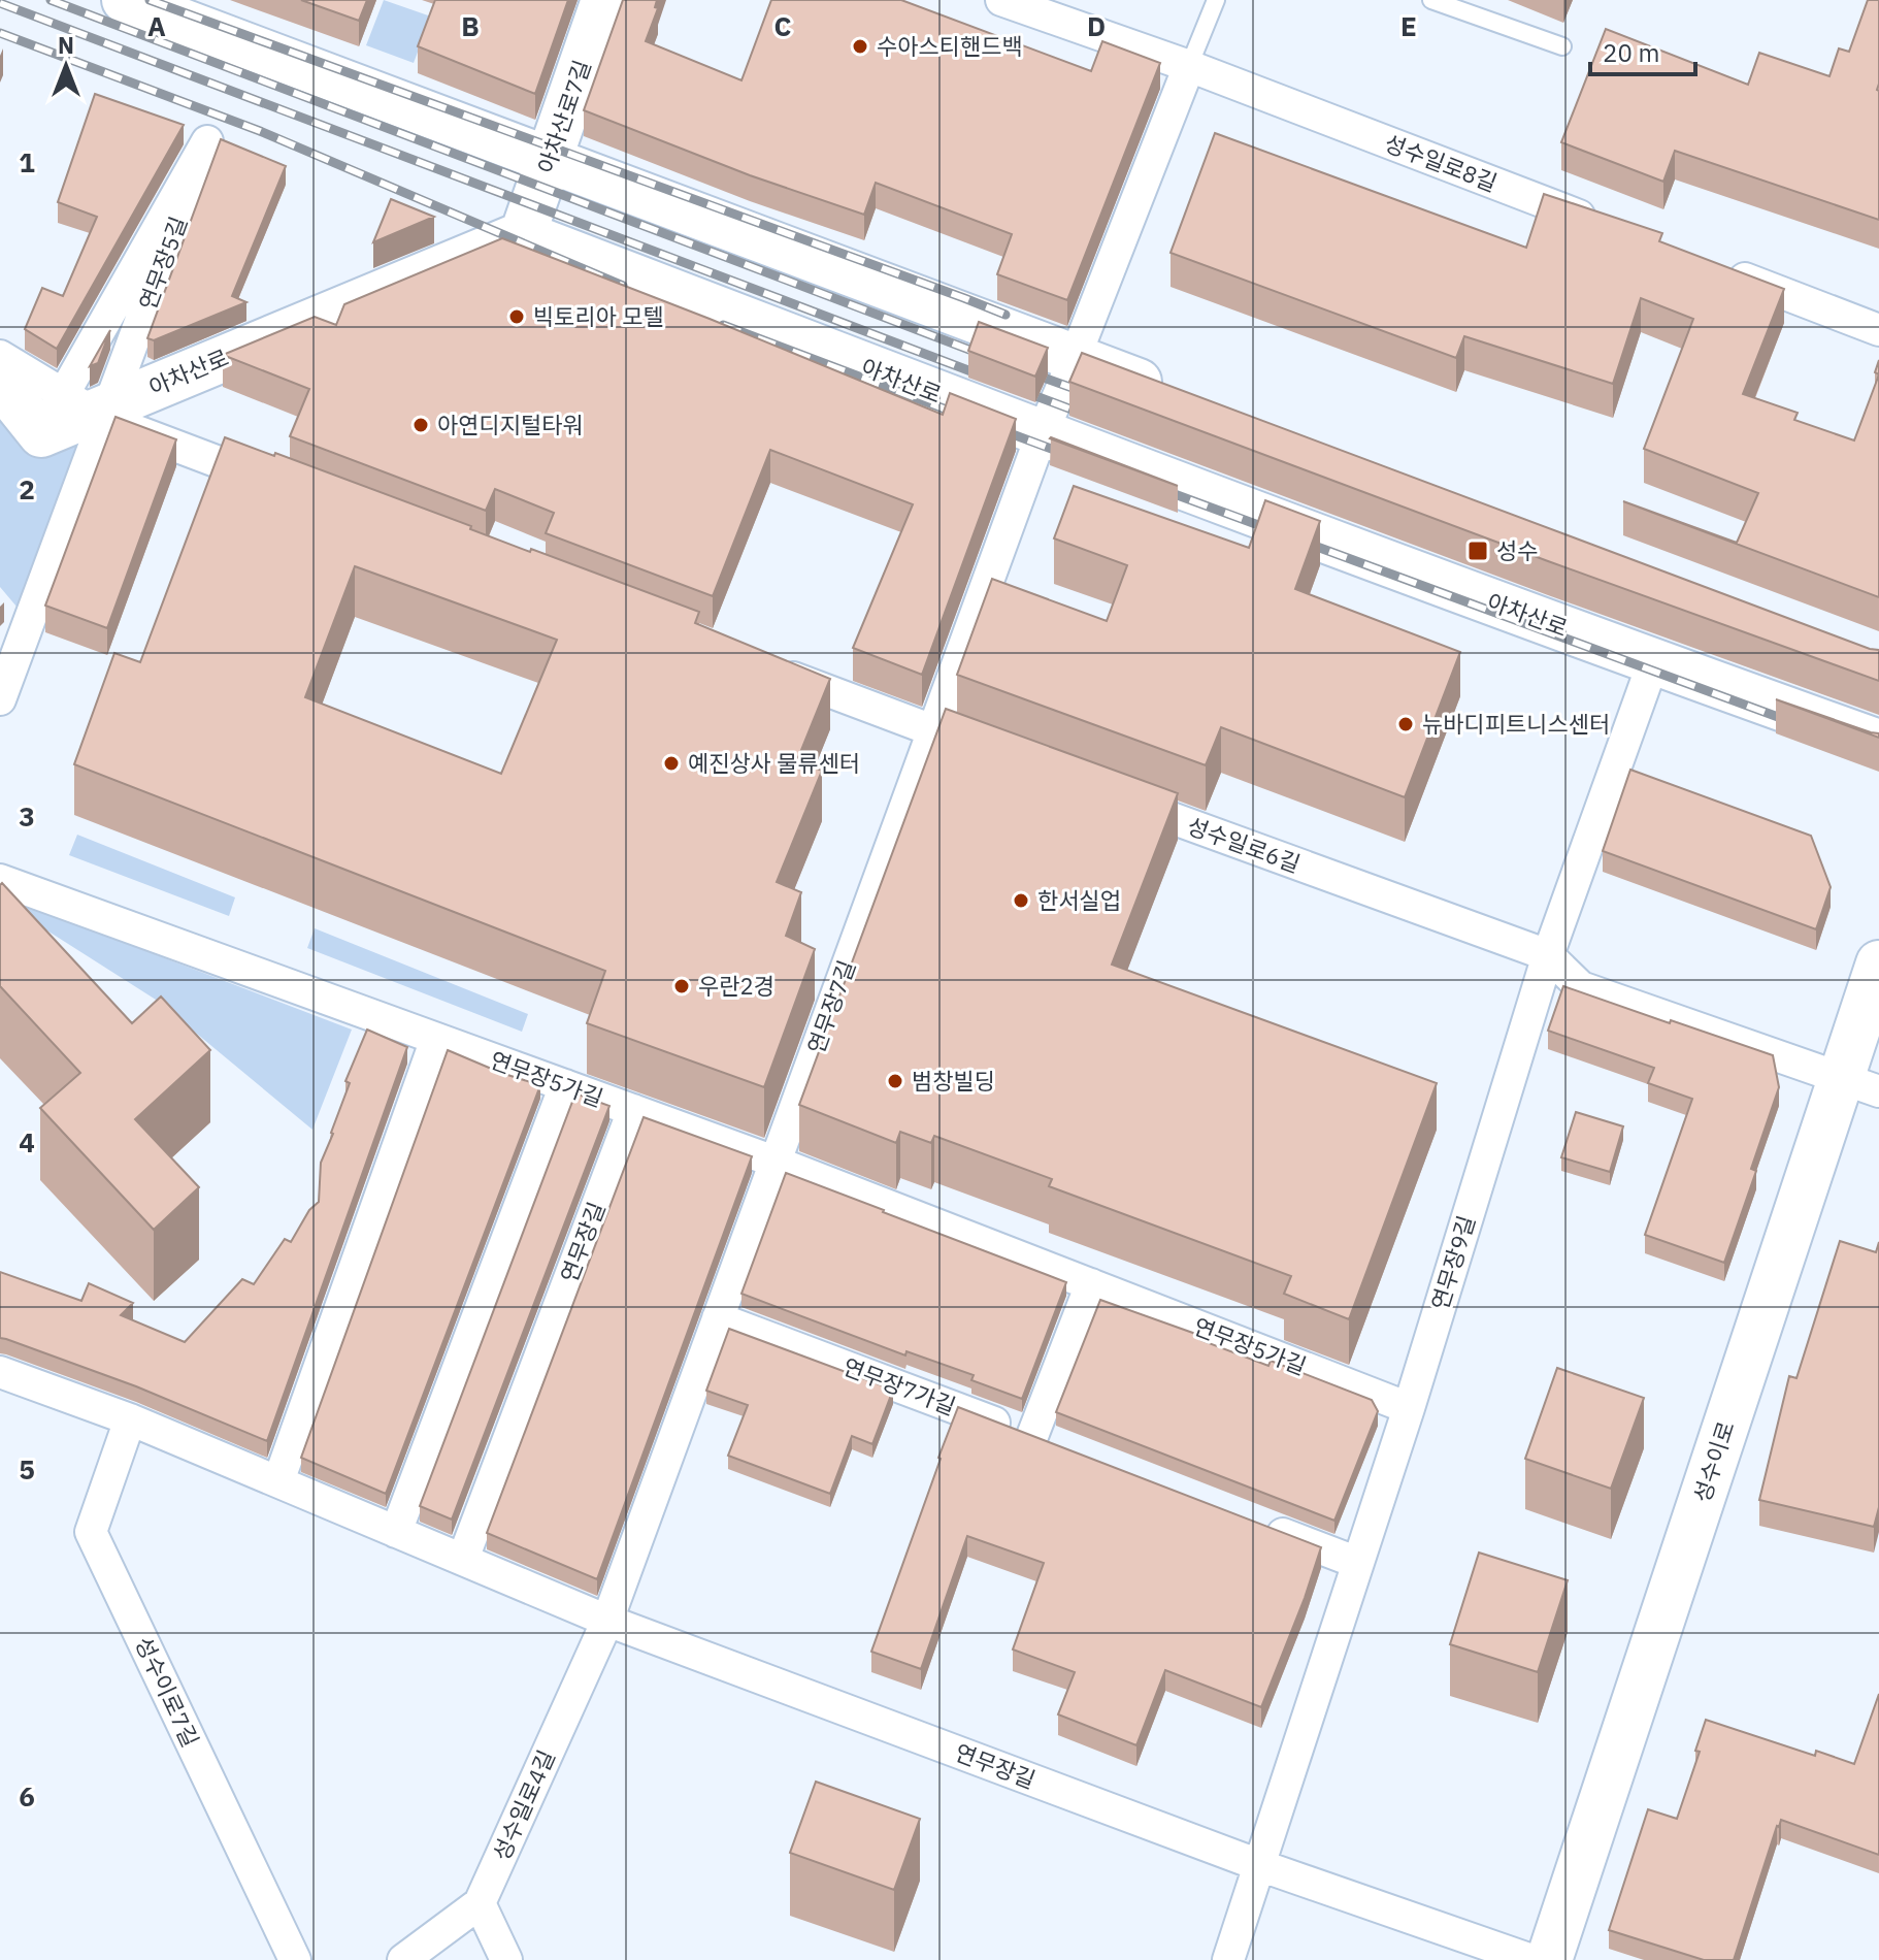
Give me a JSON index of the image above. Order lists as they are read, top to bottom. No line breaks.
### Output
{"streets":{"main road":["아차산로7길","아차산로","성수이로"],"street":["성수일로8길","연무장5길","성수일로6길","연무장7길","연무장5가길","연무장길","연무장9길","연무장7가길","성수이로7길","성수일로4길"]},"crossings":[["아차산로7길","아차산로"],["성수일로8길","연무장7길"],["연무장5길","아차산로"],["아차산로","연무장7길"],["아차산로","연무장9길"],["성수일로6길","연무장9길"],["성수일로6길","성수이로"],["연무장7길","연무장5가길"],["연무장7길","연무장길"],["연무장7길","연무장7가길"],["연무장7길","성수일로4길"],["연무장5가길","연무장길"],["연무장5가길","연무장9길"],["연무장길","연무장9길"],["연무장길","성수이로7길"],["연무장길","성수일로4길"]],"places":{"other":["수아스티핸드백","빅토리아 모텔","아연디지털타워","뉴바디피트니스센터","예진상사 물류센터","한서실업","우란2경","범창빌딩"],"transit":["성수"]},"scale_bar":"20 m","north":"top","grid":{"columns":["A","B","C","D","E"],"rows":["1","2","3","4","5","6"]}}
